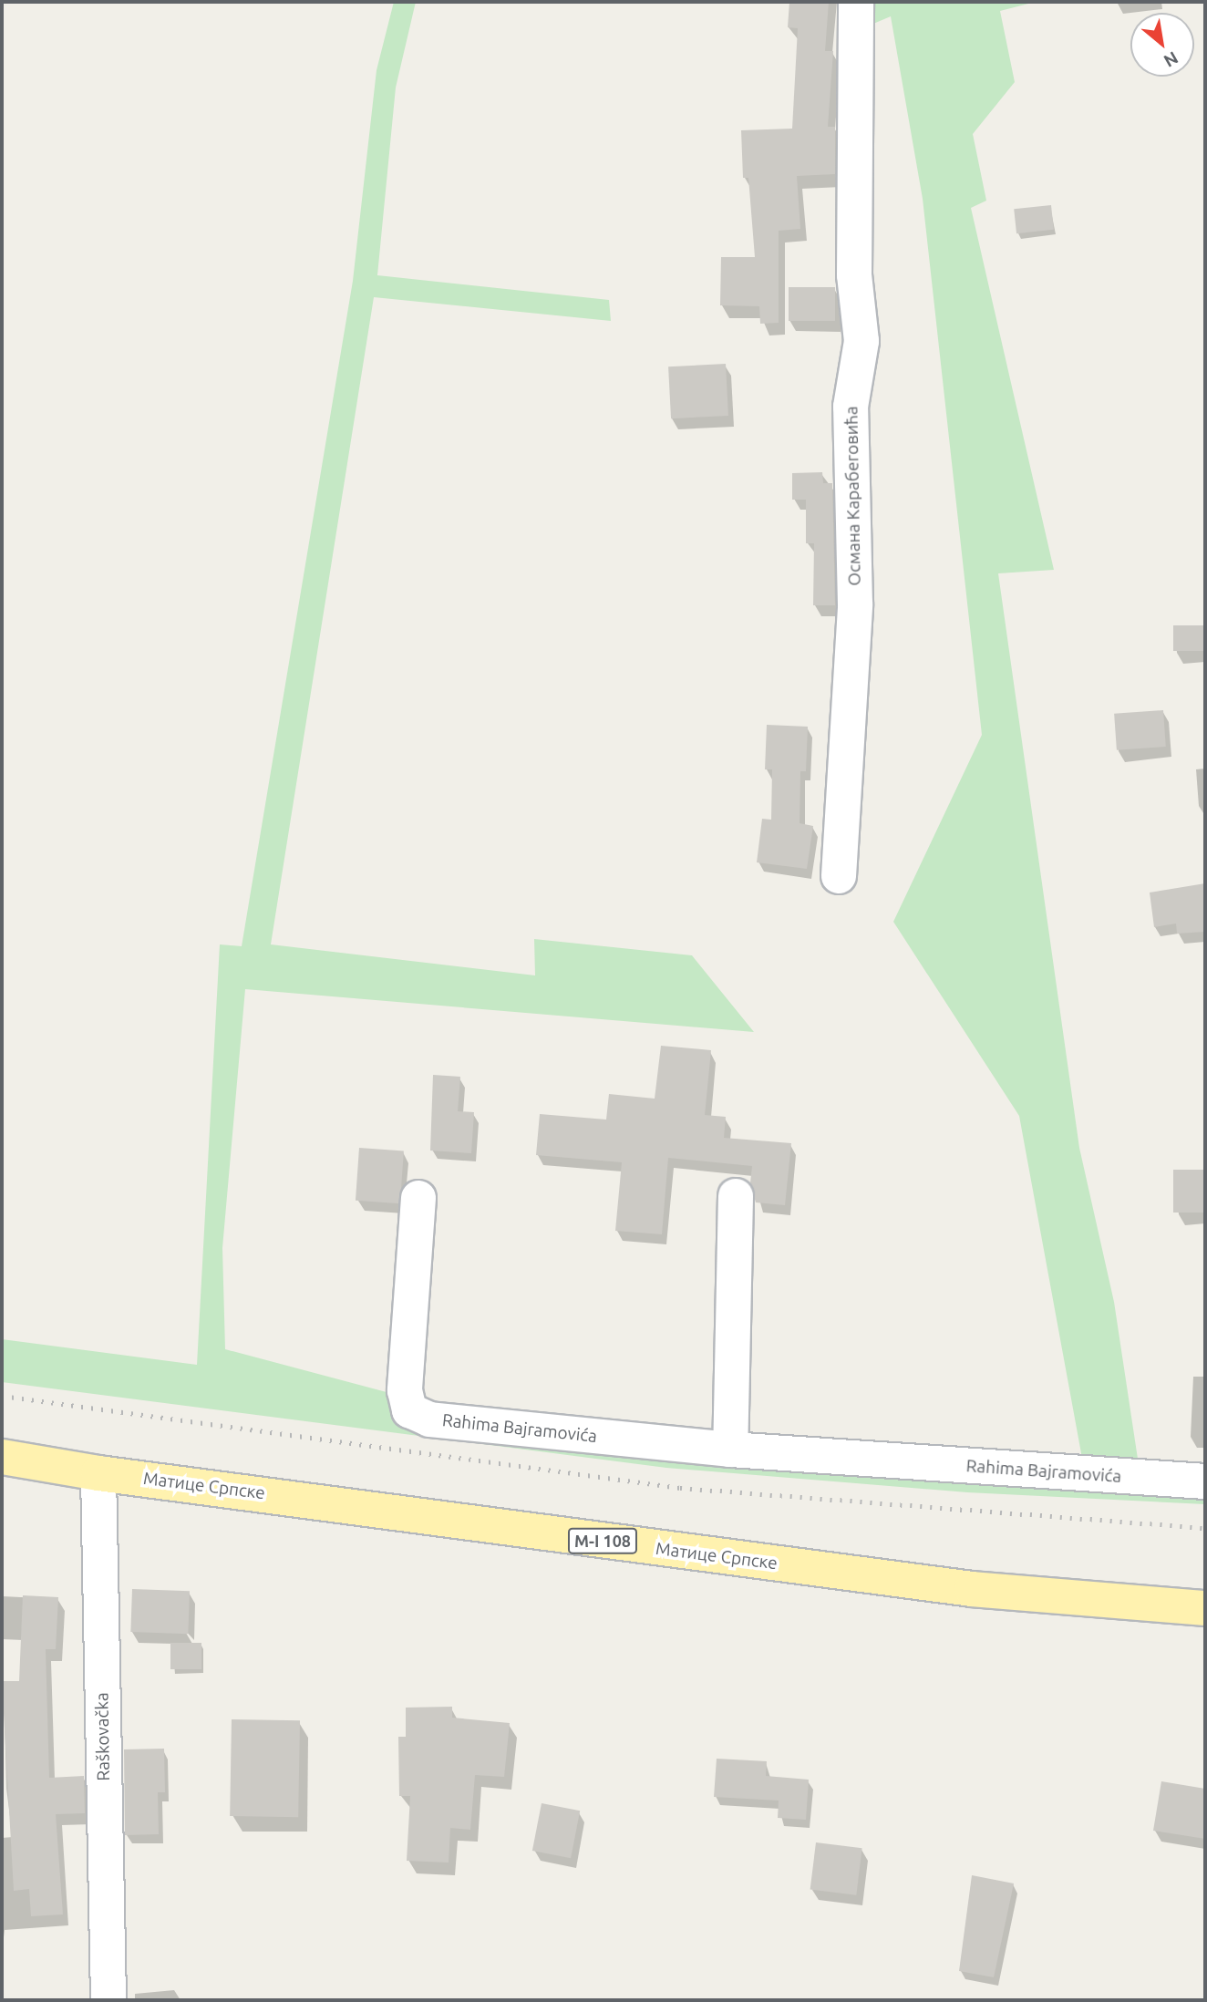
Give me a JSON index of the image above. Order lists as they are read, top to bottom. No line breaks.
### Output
{"streets":{"main road":["Матице Српске","M-I 108"],"street":["Османа Карабеговића","Rahima Bajramovića","Raškovačka"]},"crossings":[["Матице Српске","Raškovačka"]],"north":"bottom right"}
